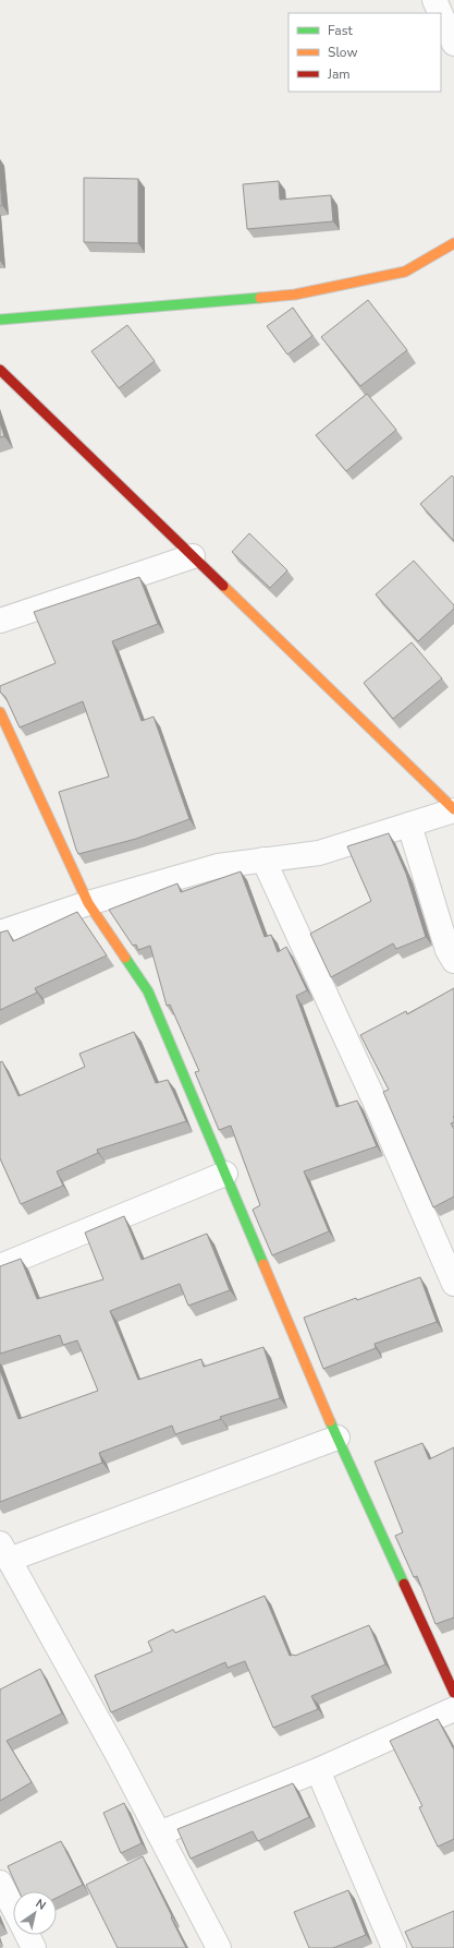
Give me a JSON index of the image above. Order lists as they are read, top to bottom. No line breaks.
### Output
{"legend":["Fast","Slow","Jam"],"north":"top right"}
